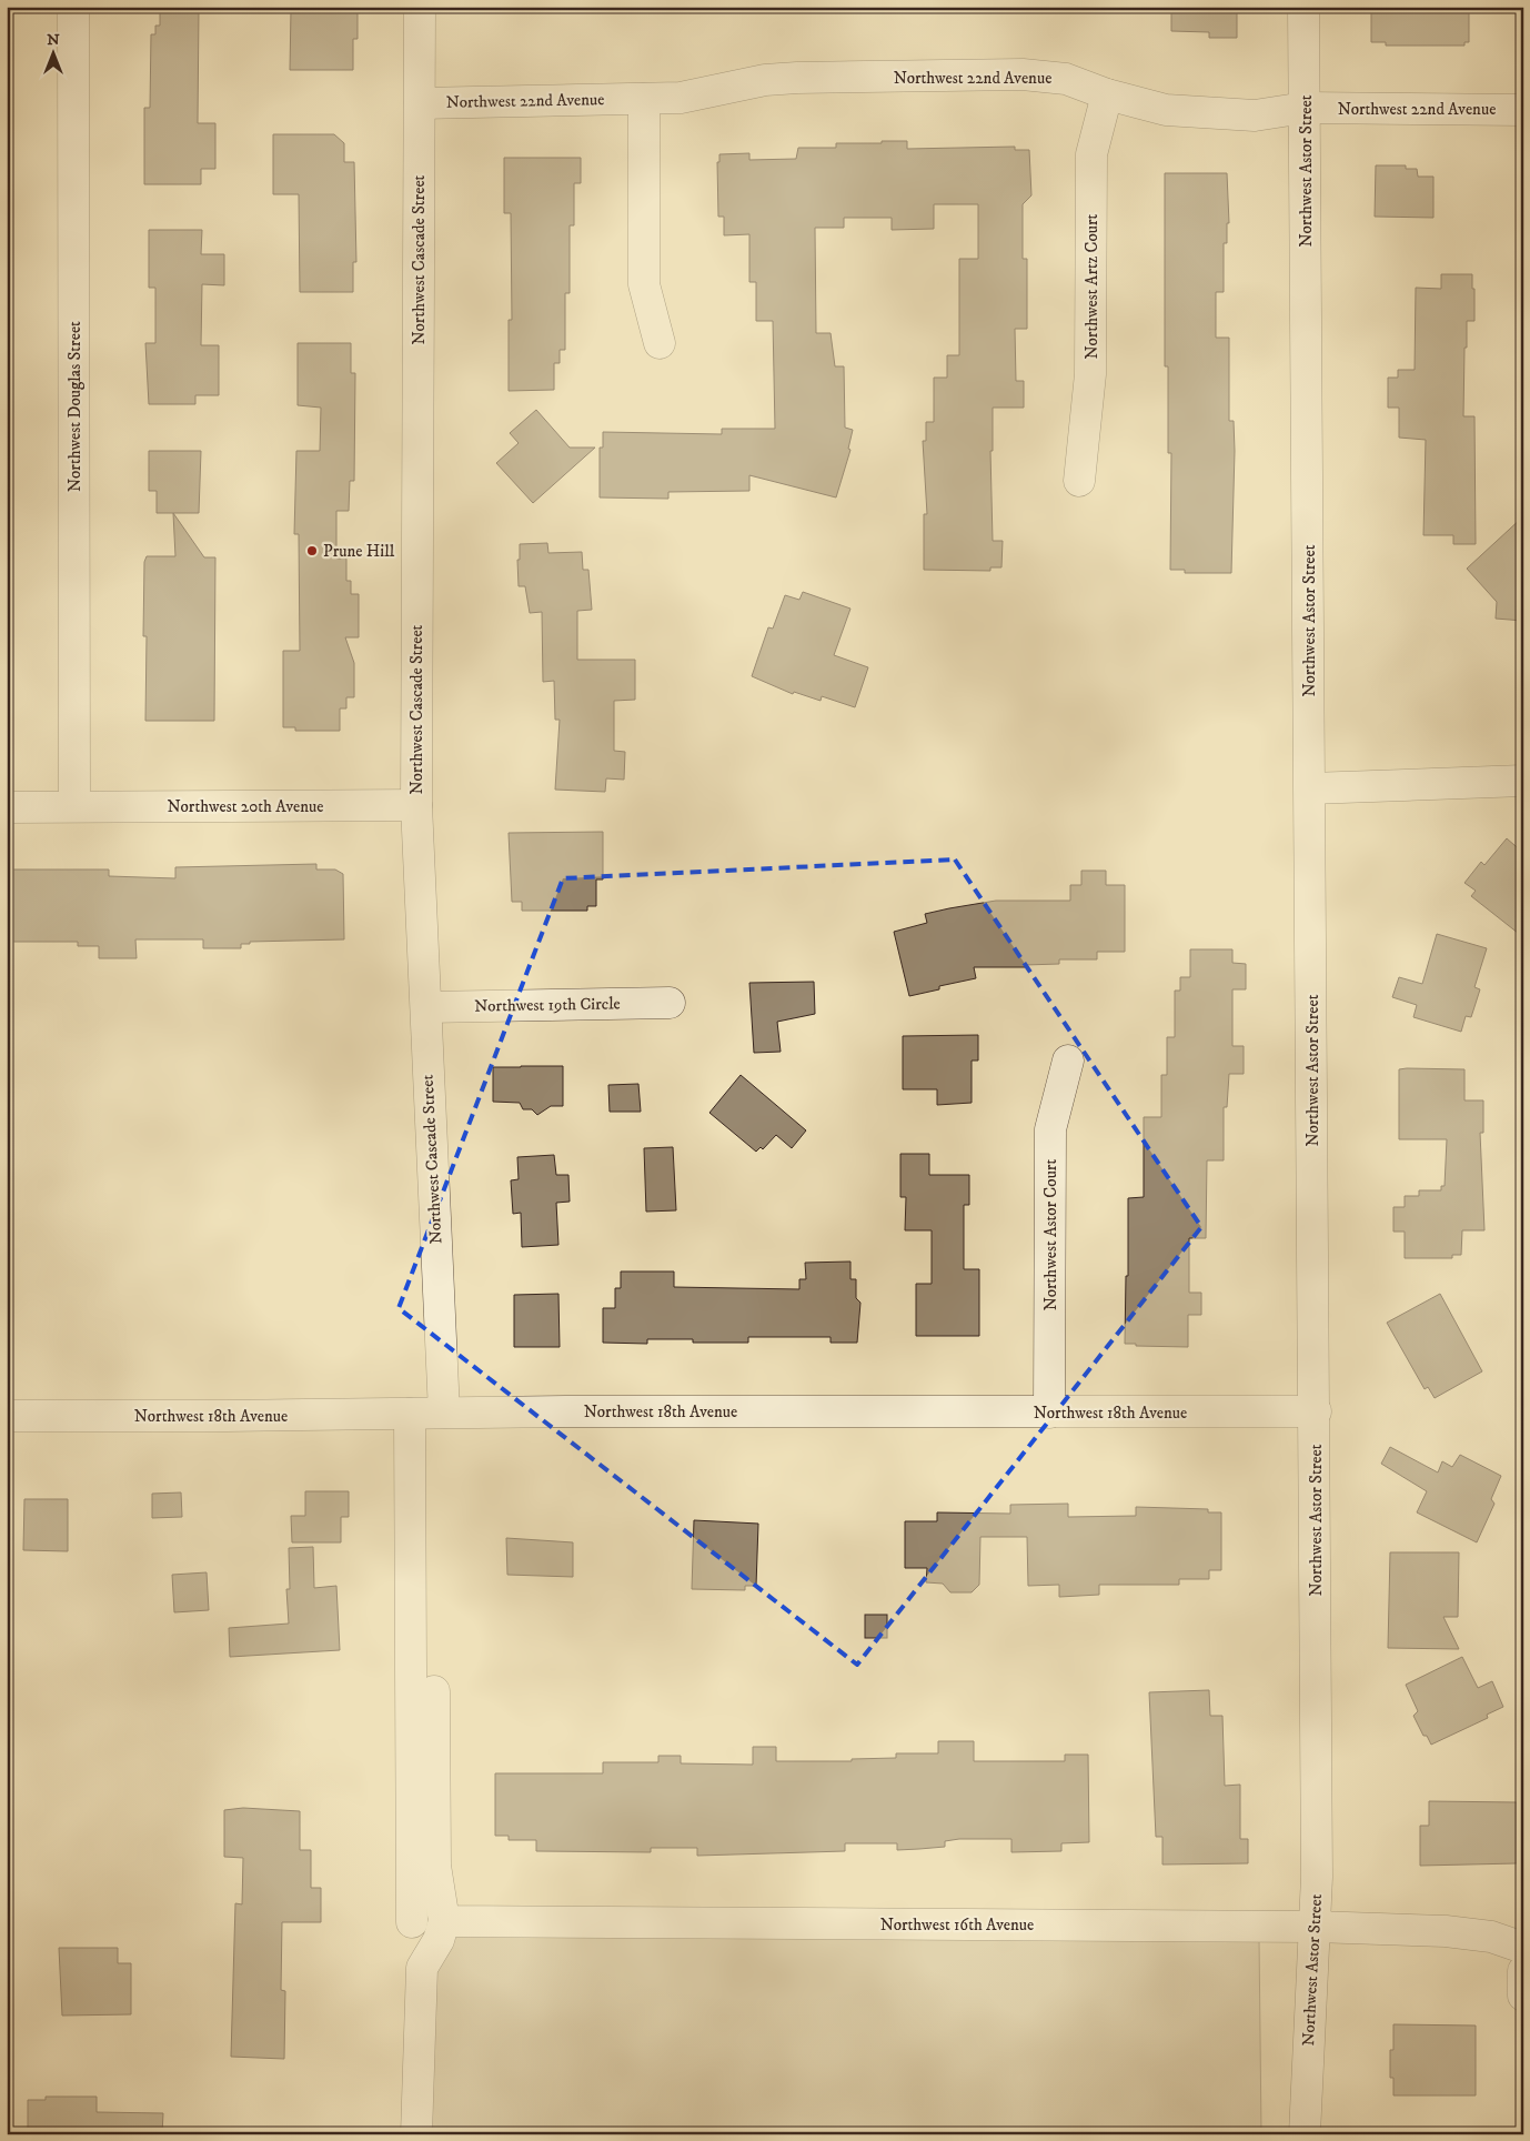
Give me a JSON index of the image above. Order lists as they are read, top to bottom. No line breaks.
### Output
{"streets":{"street":["Northwest 22nd Avenue","Northwest Astor Street","Northwest Cascade Street","Northwest Artz Court","Northwest Douglas Street","Northwest 20th Avenue","Northwest 19th Circle","Northwest Astor Court","Northwest 18th Avenue","Northwest 16th Avenue"]},"crossings":[["Northwest 22nd Avenue","Northwest Astor Street"],["Northwest 22nd Avenue","Northwest Cascade Street"],["Northwest 22nd Avenue","Northwest Artz Court"],["Northwest Astor Street","Northwest 18th Avenue"],["Northwest Astor Street","Northwest 16th Avenue"],["Northwest Cascade Street","Northwest 20th Avenue"],["Northwest Cascade Street","Northwest 19th Circle"],["Northwest Cascade Street","Northwest 18th Avenue"],["Northwest Douglas Street","Northwest 20th Avenue"],["Northwest Astor Court","Northwest 18th Avenue"]],"places":["Prune Hill"],"north":"top"}
